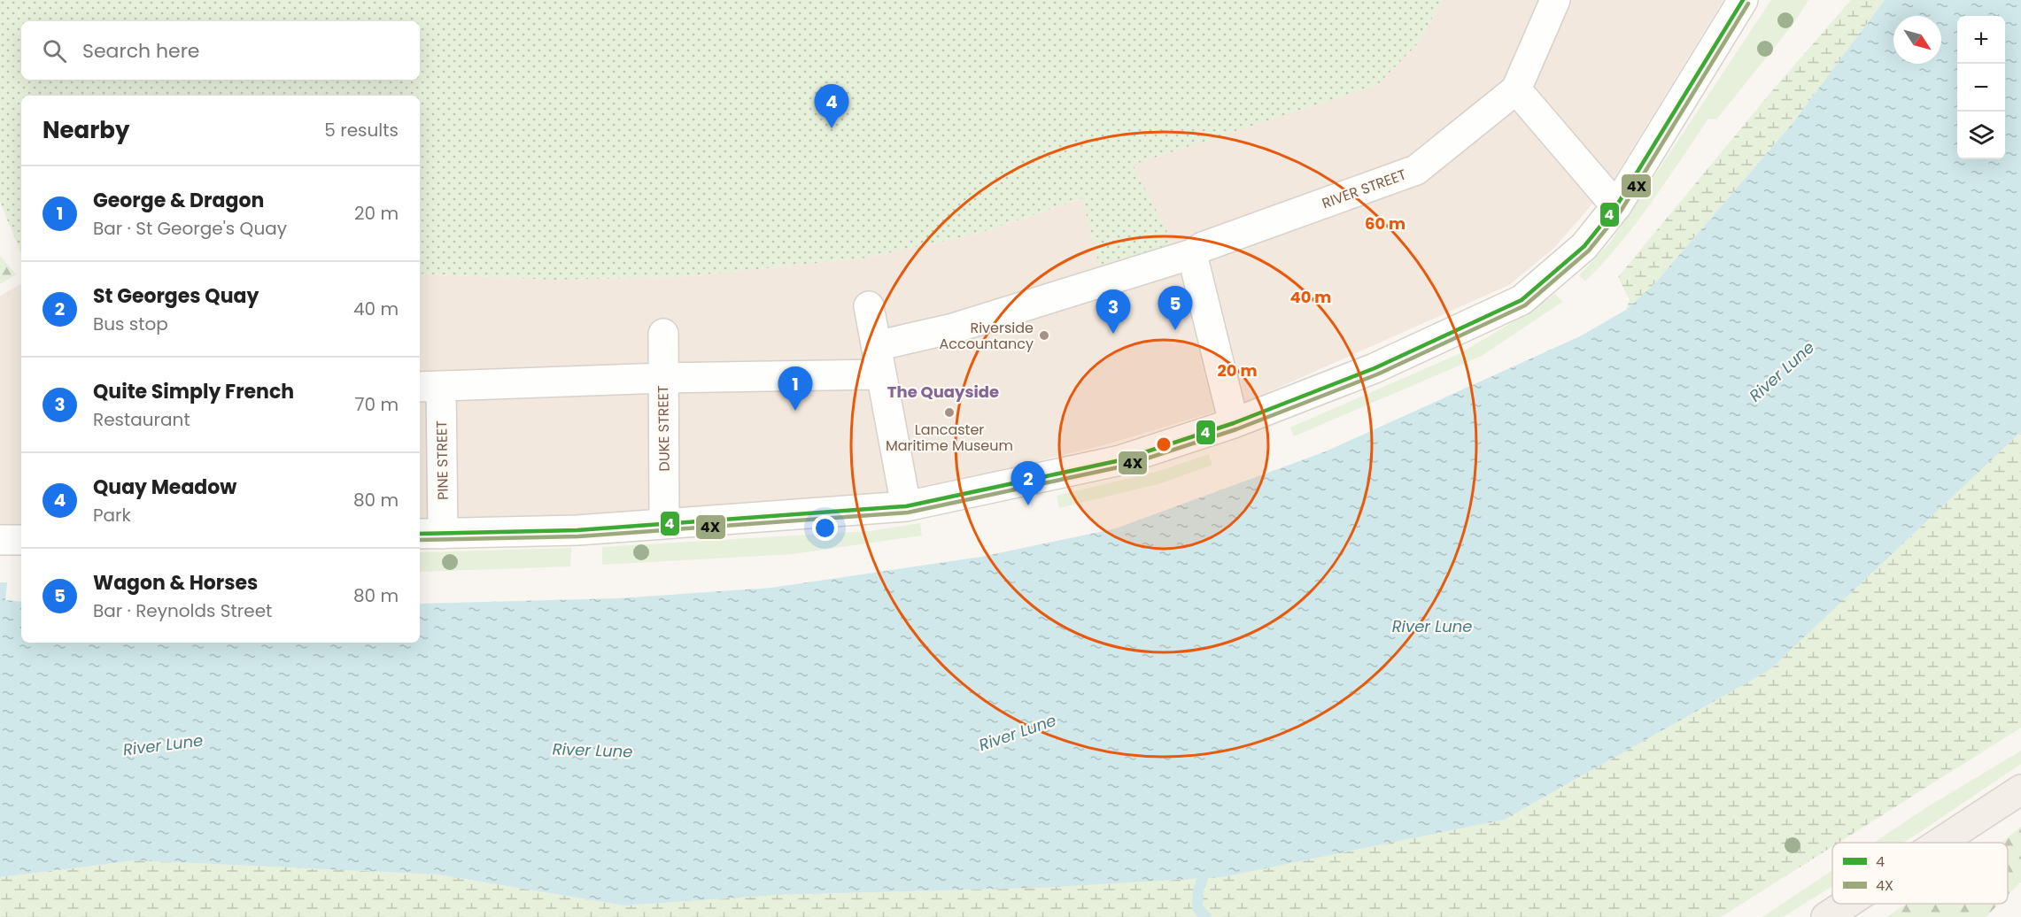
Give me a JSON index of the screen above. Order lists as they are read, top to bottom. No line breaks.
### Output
{"streets":{"street":["RIVER STREET","DUKE STREET","PINE STREET"]},"districts":["The Quayside"],"water":["River Lune"],"places":["Riverside Accountancy","Lancaster Maritime Museum"],"lines":["transit line 4","transit line 4X"],"legend":["4","4X"],"north":"bottom right","page":{"map_buttons":["+","−"],"search":"Search here","pins":["4","5","3","1","2"],"heading":["Nearby","5 results"],"list":[{"mark":"1","name":"George & Dragon","note":"Bar · St George's Quay","value":"20 m"},{"mark":"2","name":"St Georges Quay","note":"Bus stop","value":"40 m"},{"mark":"3","name":"Quite Simply French","note":"Restaurant","value":"70 m"},{"mark":"4","name":"Quay Meadow","note":"Park","value":"80 m"},{"mark":"5","name":"Wagon & Horses","note":"Bar · Reynolds Street","value":"80 m"}]},"rings":["60 m","40 m","20 m"]}
